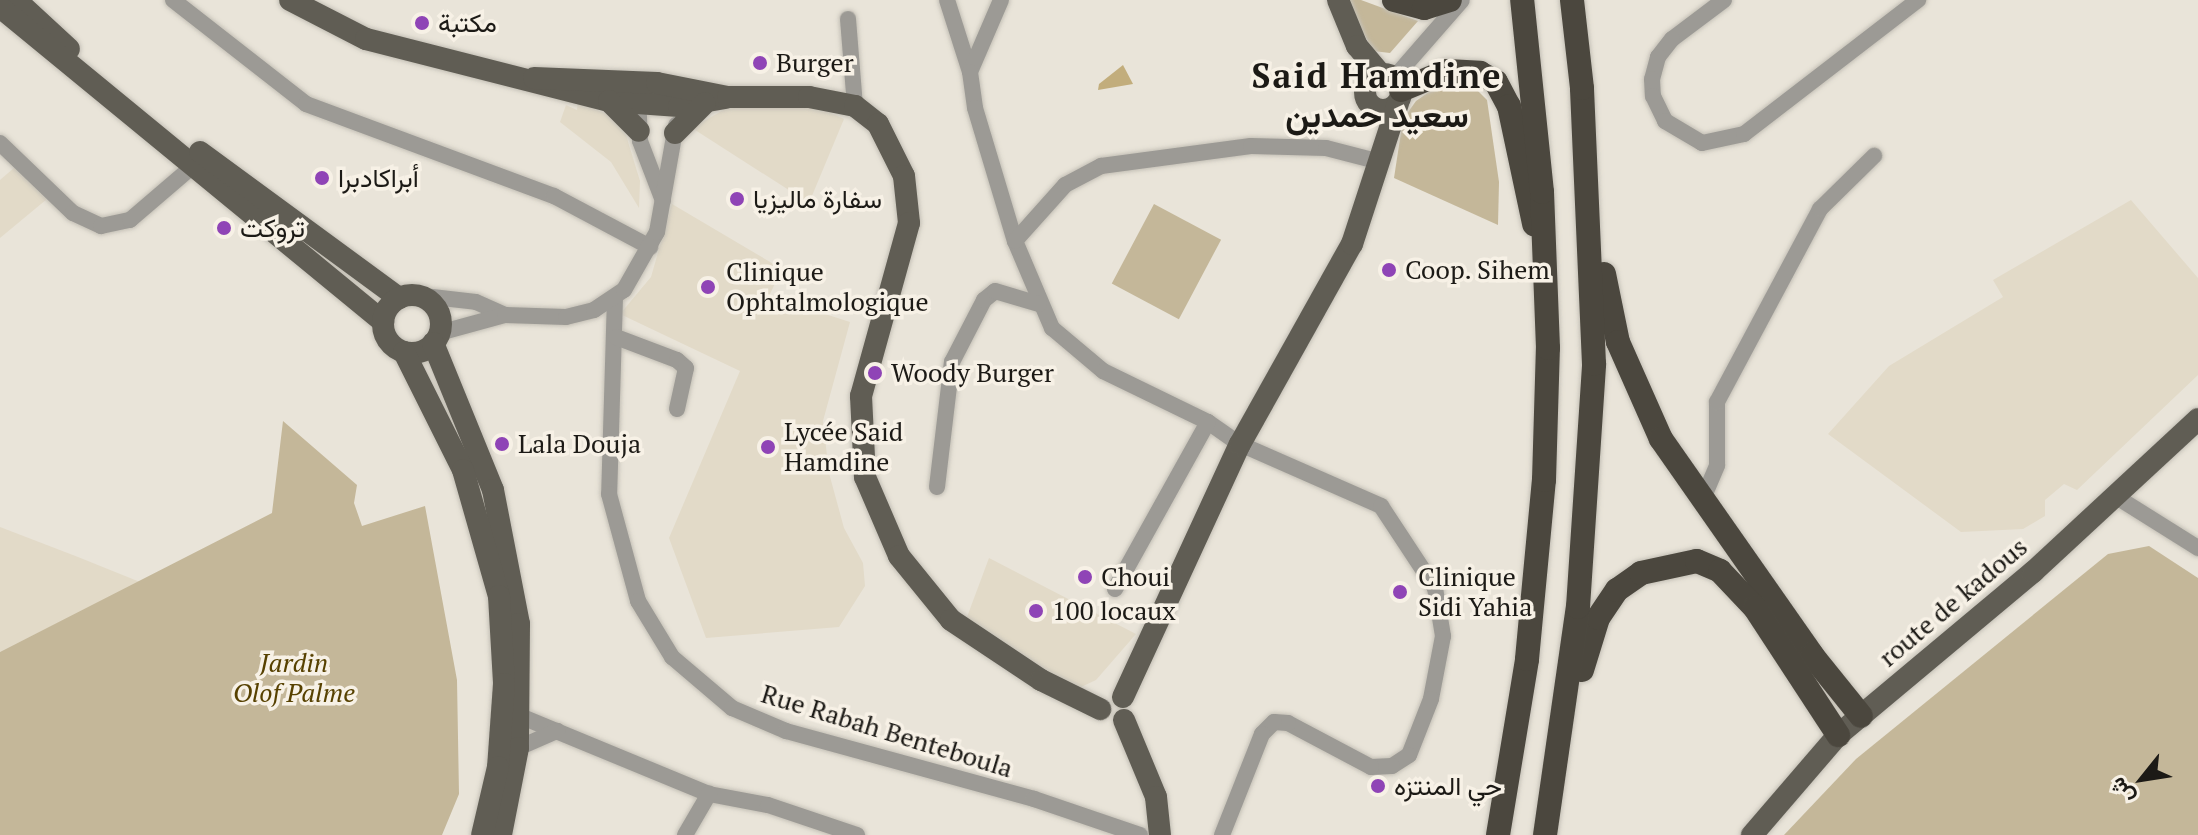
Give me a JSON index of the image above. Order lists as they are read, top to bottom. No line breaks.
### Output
{"streets":{"main road":["route de kadous"],"street":["Rue Rabah Benteboula"]},"districts":["Said Hamdine سعيد حمدين"],"parks":["Jardin Olof Palme"],"places":["مكتبة","Burger","أبراكادبرا","سفارة ماليزيا","تروكت","Coop. Sihem","Clinique Ophtalmologique","Woody Burger","Lala Douja","Lycée Said Hamdine","Choui","Clinique Sidi Yahia","100 locaux","حي المنتزه"],"north":"bottom left"}
